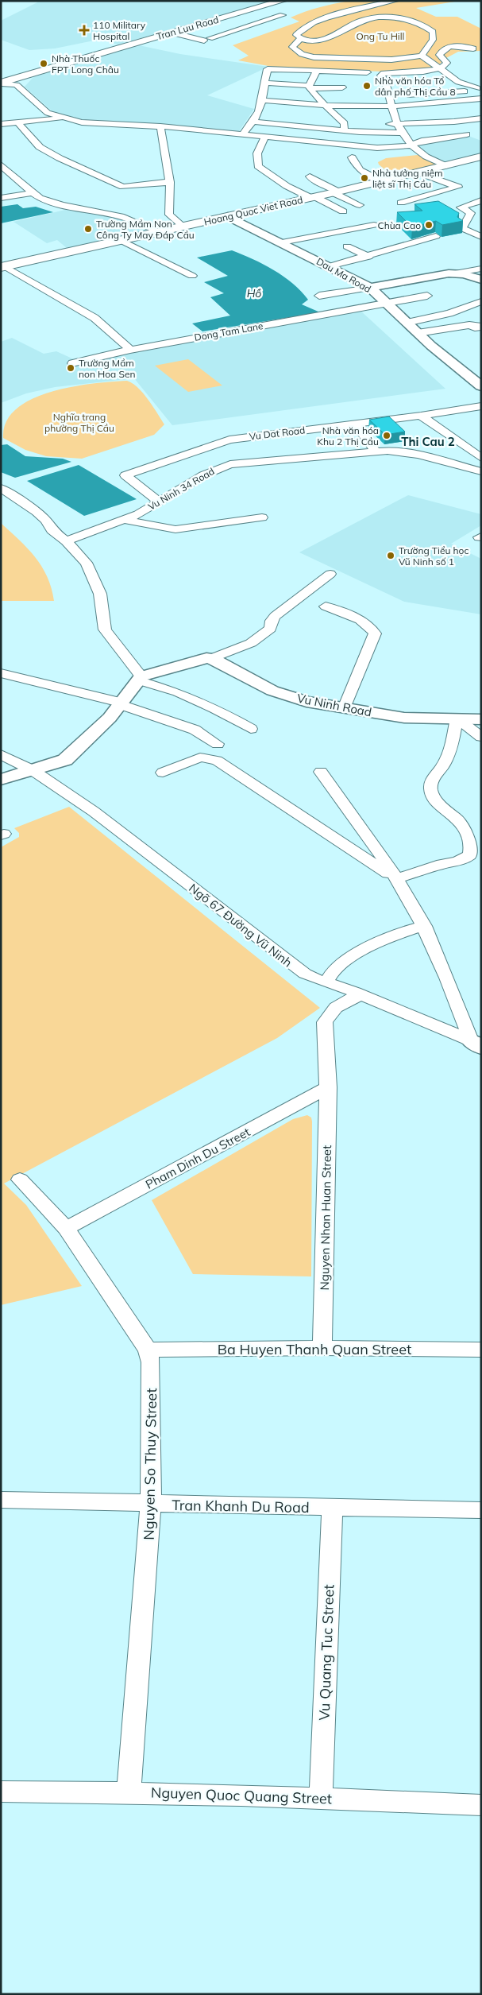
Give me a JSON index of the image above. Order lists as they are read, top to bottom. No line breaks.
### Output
{"streets":{"main road":["Tran Luu Road","Hoang Quoc Viet Road"],"street":["Dau Ma Road","Dong Tam Lane","Vu Dat Road","Vu Ninh 34 Road","Vu Ninh Road","Ngõ 67 Đường Vũ Ninh","Pham Dinh Du Street","Nguyen Nhan Huan Street","Ba Huyen Thanh Quan Street","Nguyen So Thuy Street","Tran Khanh Du Road","Vu Quang Tuc Street","Nguyen Quoc Quang Street"]},"crossings":[["Hoang Quoc Viet Road","Dau Ma Road"],["Dau Ma Road","Dong Tam Lane"],["Vu Dat Road","Vu Ninh 34 Road"],["Ngõ 67 Đường Vũ Ninh","Nguyen Nhan Huan Street"],["Pham Dinh Du Street","Nguyen Nhan Huan Street"],["Pham Dinh Du Street","Nguyen So Thuy Street"],["Nguyen Nhan Huan Street","Ba Huyen Thanh Quan Street"],["Ba Huyen Thanh Quan Street","Nguyen So Thuy Street"],["Nguyen So Thuy Street","Tran Khanh Du Road"],["Nguyen So Thuy Street","Nguyen Quoc Quang Street"],["Tran Khanh Du Road","Vu Quang Tuc Street"],["Vu Quang Tuc Street","Nguyen Quoc Quang Street"]],"districts":["Thi Cau 2"],"water":["Hồ"],"parks":["Ong Tu Hill","Nghĩa trang phường Thị Cầu"],"places":{"health":["110 Military Hospital"],"other":["Nhà Thuốc FPT Long Châu","Nhà văn hóa Tổ dân phố Thị Cầu 8","Nhà tưởng niệm liệt sĩ Thị Cầu","Chùa Cao","Trường Mầm Non Công Ty May Đáp Cầu","Trường Mầm non Hoa Sen","Nhà văn hóa Khu 2 Thị Cầu","Trường Tiểu học Vũ Ninh số 1"]}}
